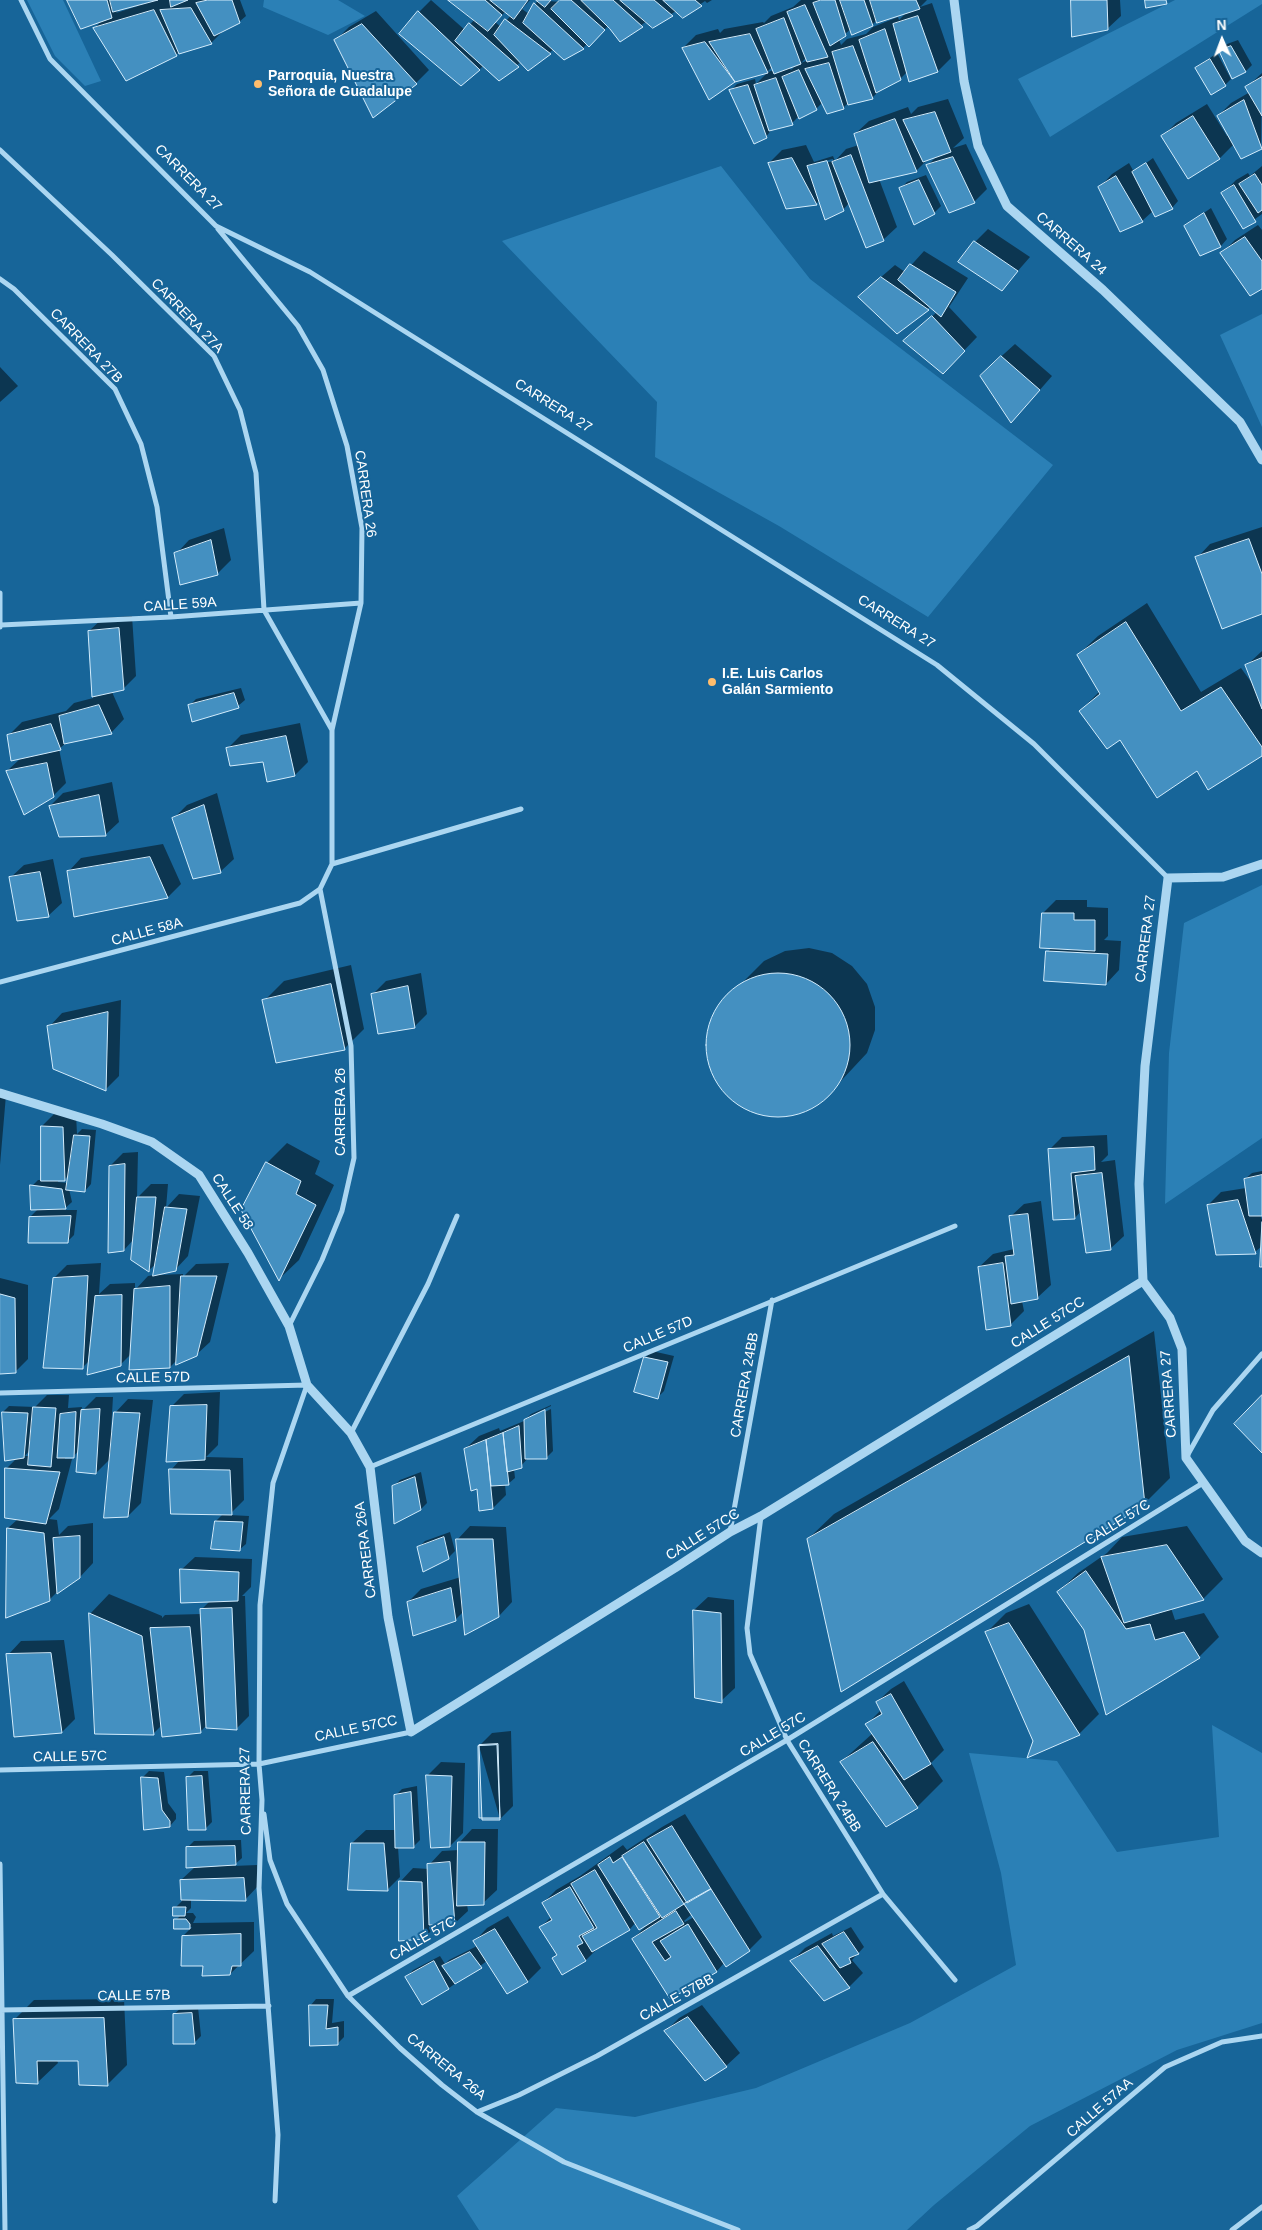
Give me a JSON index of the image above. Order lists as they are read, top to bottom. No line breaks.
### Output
{"streets":{"street":["CARRERA 27","CARRERA 24","CARRERA 27A","CARRERA 27B","CARRERA 26","CALLE 59A","CALLE 58A","CALLE 58","CALLE 57CC","CALLE 57D","CARRERA 24BB","CALLE 57C","CARRERA 26A","CALLE 57B","CALLE 57BB","CALLE 57AA"]},"crossings":[["CARRERA 27","CARRERA 26"],["CARRERA 27","CALLE 58"],["CARRERA 27","CALLE 57CC"],["CARRERA 27","CALLE 57D"],["CARRERA 27","CALLE 57C"],["CARRERA 27","CARRERA 26A"],["CARRERA 27","CALLE 57B"],["CARRERA 27A","CALLE 59A"],["CARRERA 27B","CALLE 59A"],["CARRERA 26","CALLE 59A"],["CARRERA 26","CALLE 58A"],["CARRERA 26","CALLE 58"],["CALLE 58","CALLE 57D"],["CALLE 58","CARRERA 26A"],["CALLE 57CC","CARRERA 24BB"],["CALLE 57CC","CALLE 57C"],["CALLE 57CC","CARRERA 26A"],["CALLE 57D","CARRERA 24BB"],["CALLE 57D","CARRERA 26A"],["CARRERA 24BB","CALLE 57C"],["CARRERA 24BB","CALLE 57BB"],["CALLE 57C","CARRERA 26A"],["CARRERA 26A","CALLE 57BB"]],"places":["Parroquia, Nuestra Señora de Guadalupe","I.E. Luis Carlos Galán Sarmiento"],"north":"top"}
